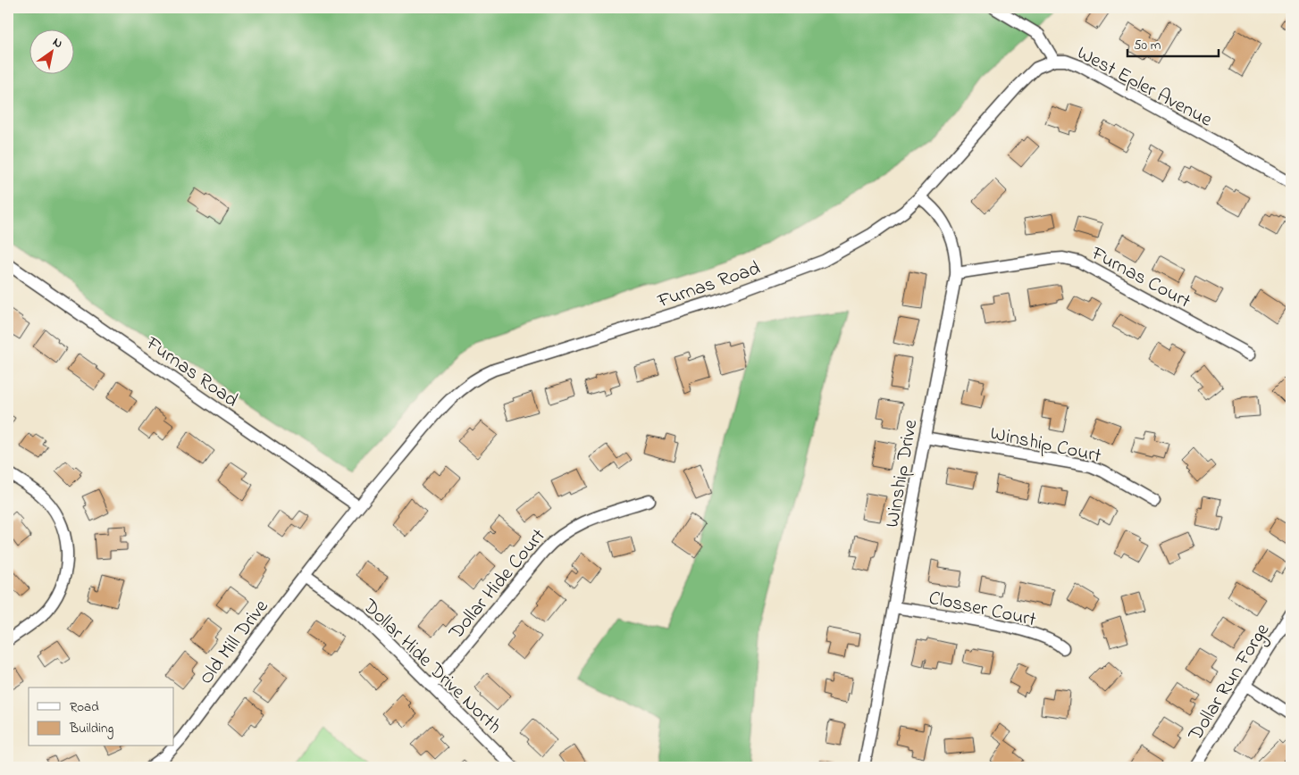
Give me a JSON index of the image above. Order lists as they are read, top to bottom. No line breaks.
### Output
{"streets":{"street":["West Epler Avenue","Furnas Court","Furnas Road","Winship Court","Winship Drive","Dollar Hide Court","Closser Court","Old Mill Drive","Dollar Hide Drive North","Dollar Run Forge"]},"crossings":[["West Epler Avenue","Furnas Road"],["Furnas Court","Winship Drive"],["Furnas Road","Winship Drive"],["Furnas Road","Old Mill Drive"],["Winship Court","Winship Drive"],["Winship Drive","Closser Court"],["Dollar Hide Court","Dollar Hide Drive North"],["Old Mill Drive","Dollar Hide Drive North"]],"legend":["Road","Building"],"scale_bar":"50 m","north":"top right"}
